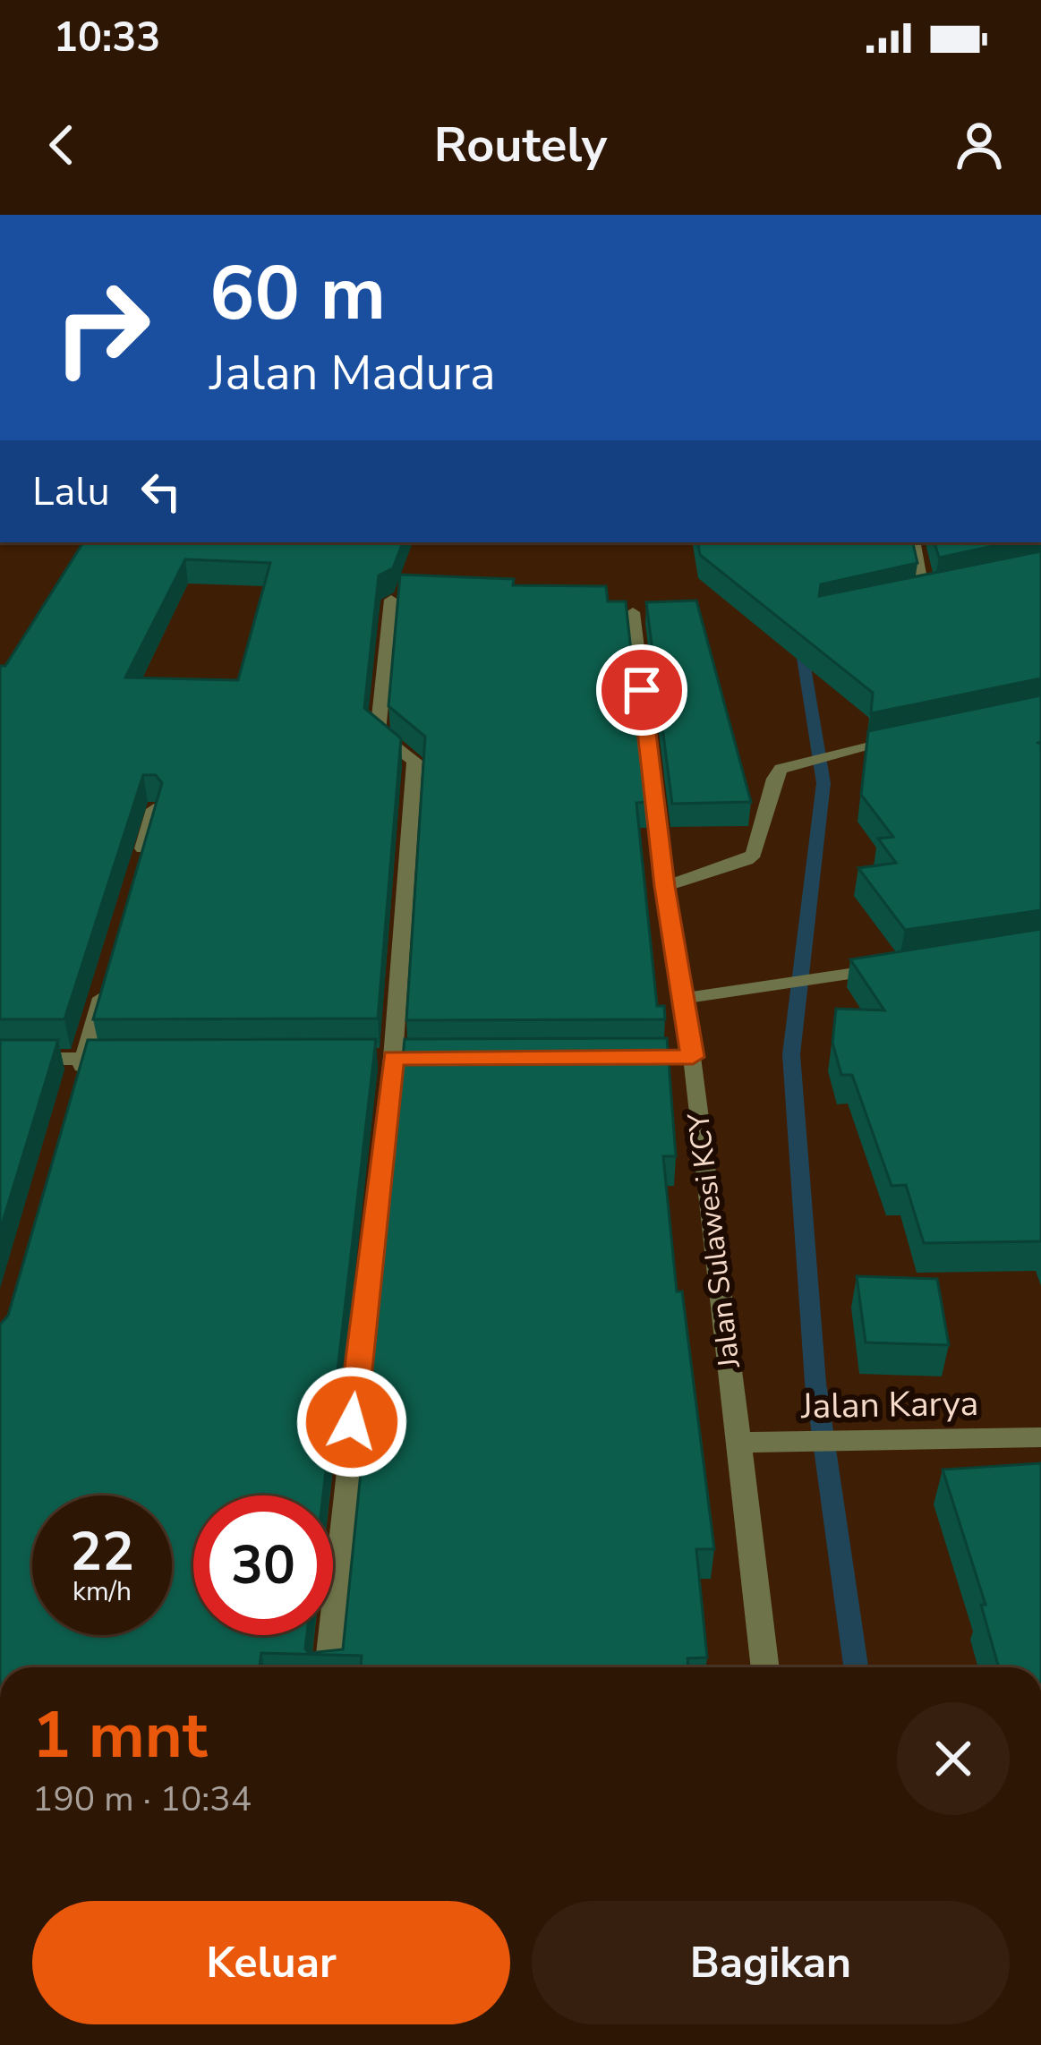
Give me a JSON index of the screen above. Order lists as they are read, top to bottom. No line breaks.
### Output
{"streets":{"street":["Jalan Sulawesi KCY","Jalan Karya"]},"crossings":[["Jalan Sulawesi KCY","Jalan Karya"]],"page":{"status":"10:33","header":"Routely","turn":["60 m","Jalan Madura"],"then":"Lalu","speed":"22 km/h","limit":"30","heading":["1 mnt","190 m · 10:34"],"buttons":["Keluar","Bagikan"]}}
